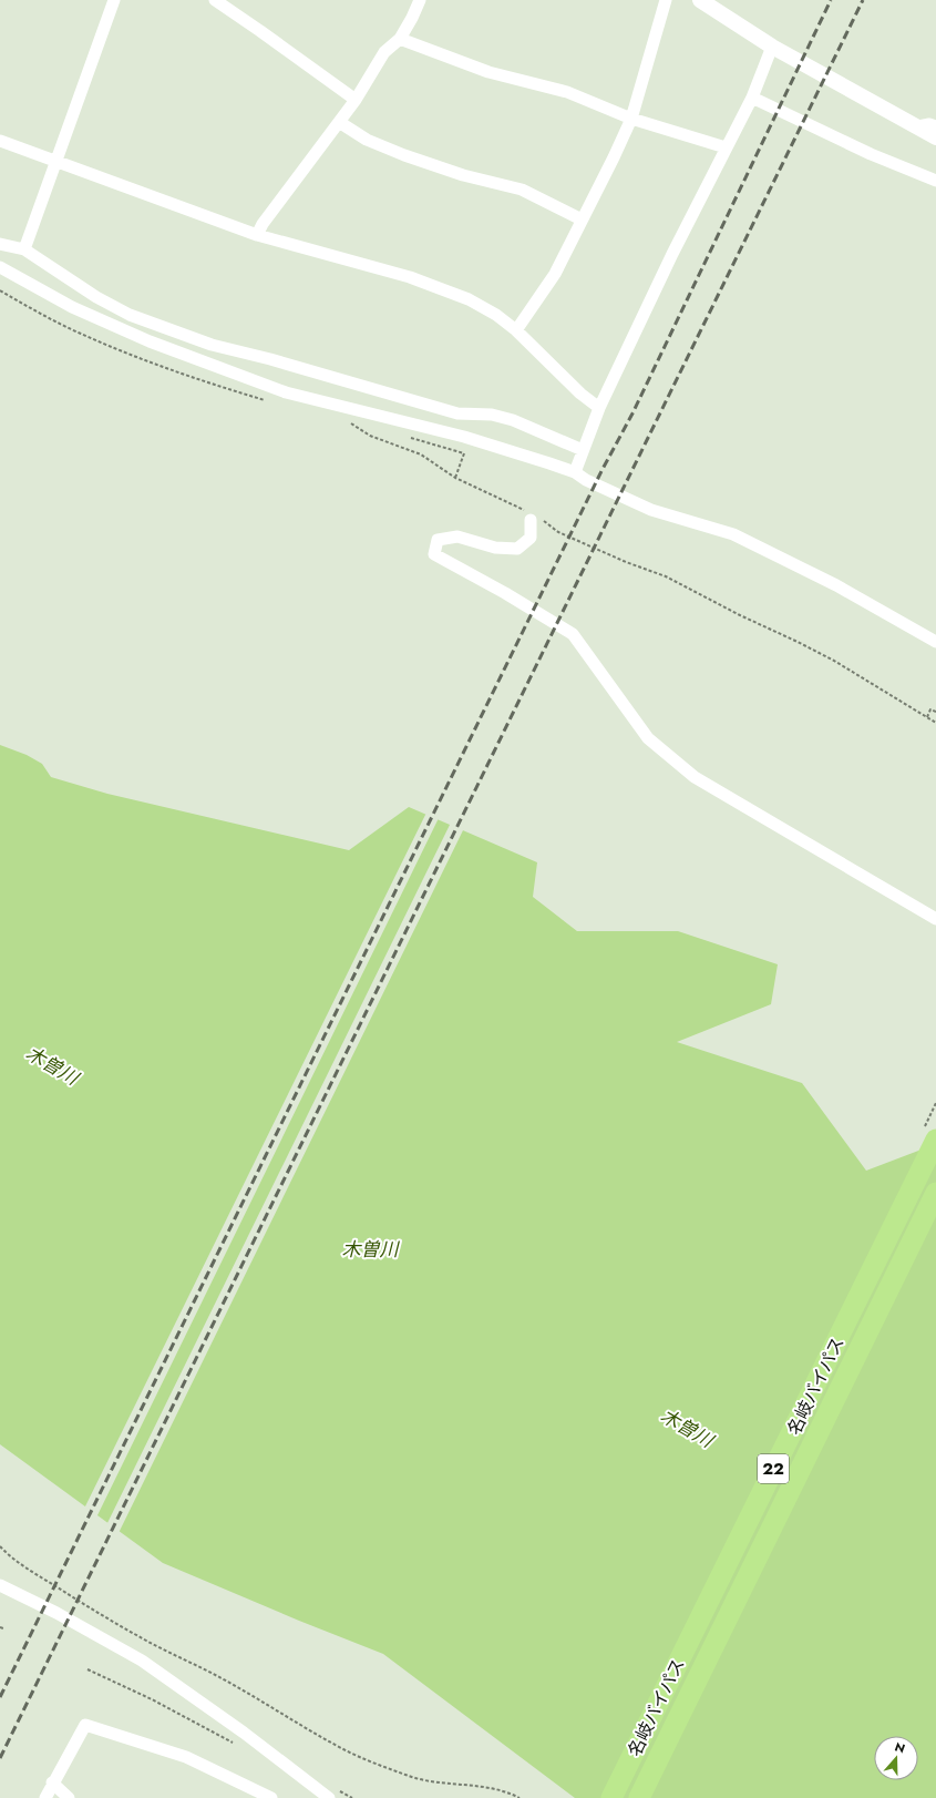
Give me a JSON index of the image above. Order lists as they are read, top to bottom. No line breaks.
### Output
{"streets":{"highway":["名岐バイパス","22"]},"water":["木曽川"],"north":"top"}
